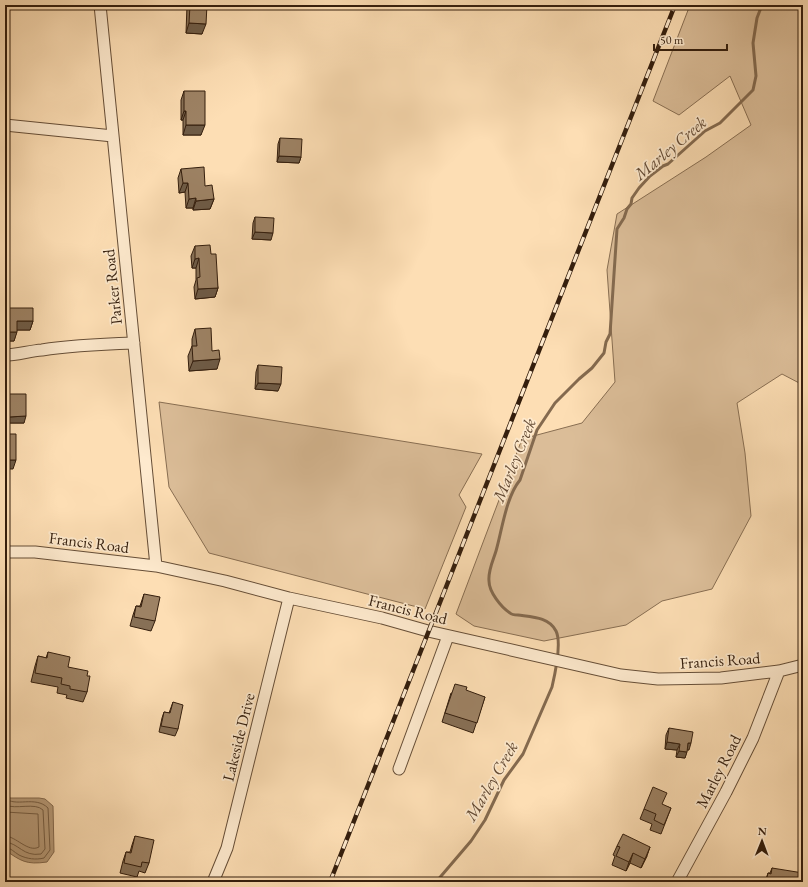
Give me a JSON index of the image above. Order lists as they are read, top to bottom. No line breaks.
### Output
{"streets":{"street":["Parker Road","Francis Road","Lakeside Drive","Marley Road"]},"crossings":[["Parker Road","Francis Road"],["Francis Road","Lakeside Drive"],["Francis Road","Marley Road"]],"water":["Marley Creek"],"scale_bar":"50 m","north":"top"}
